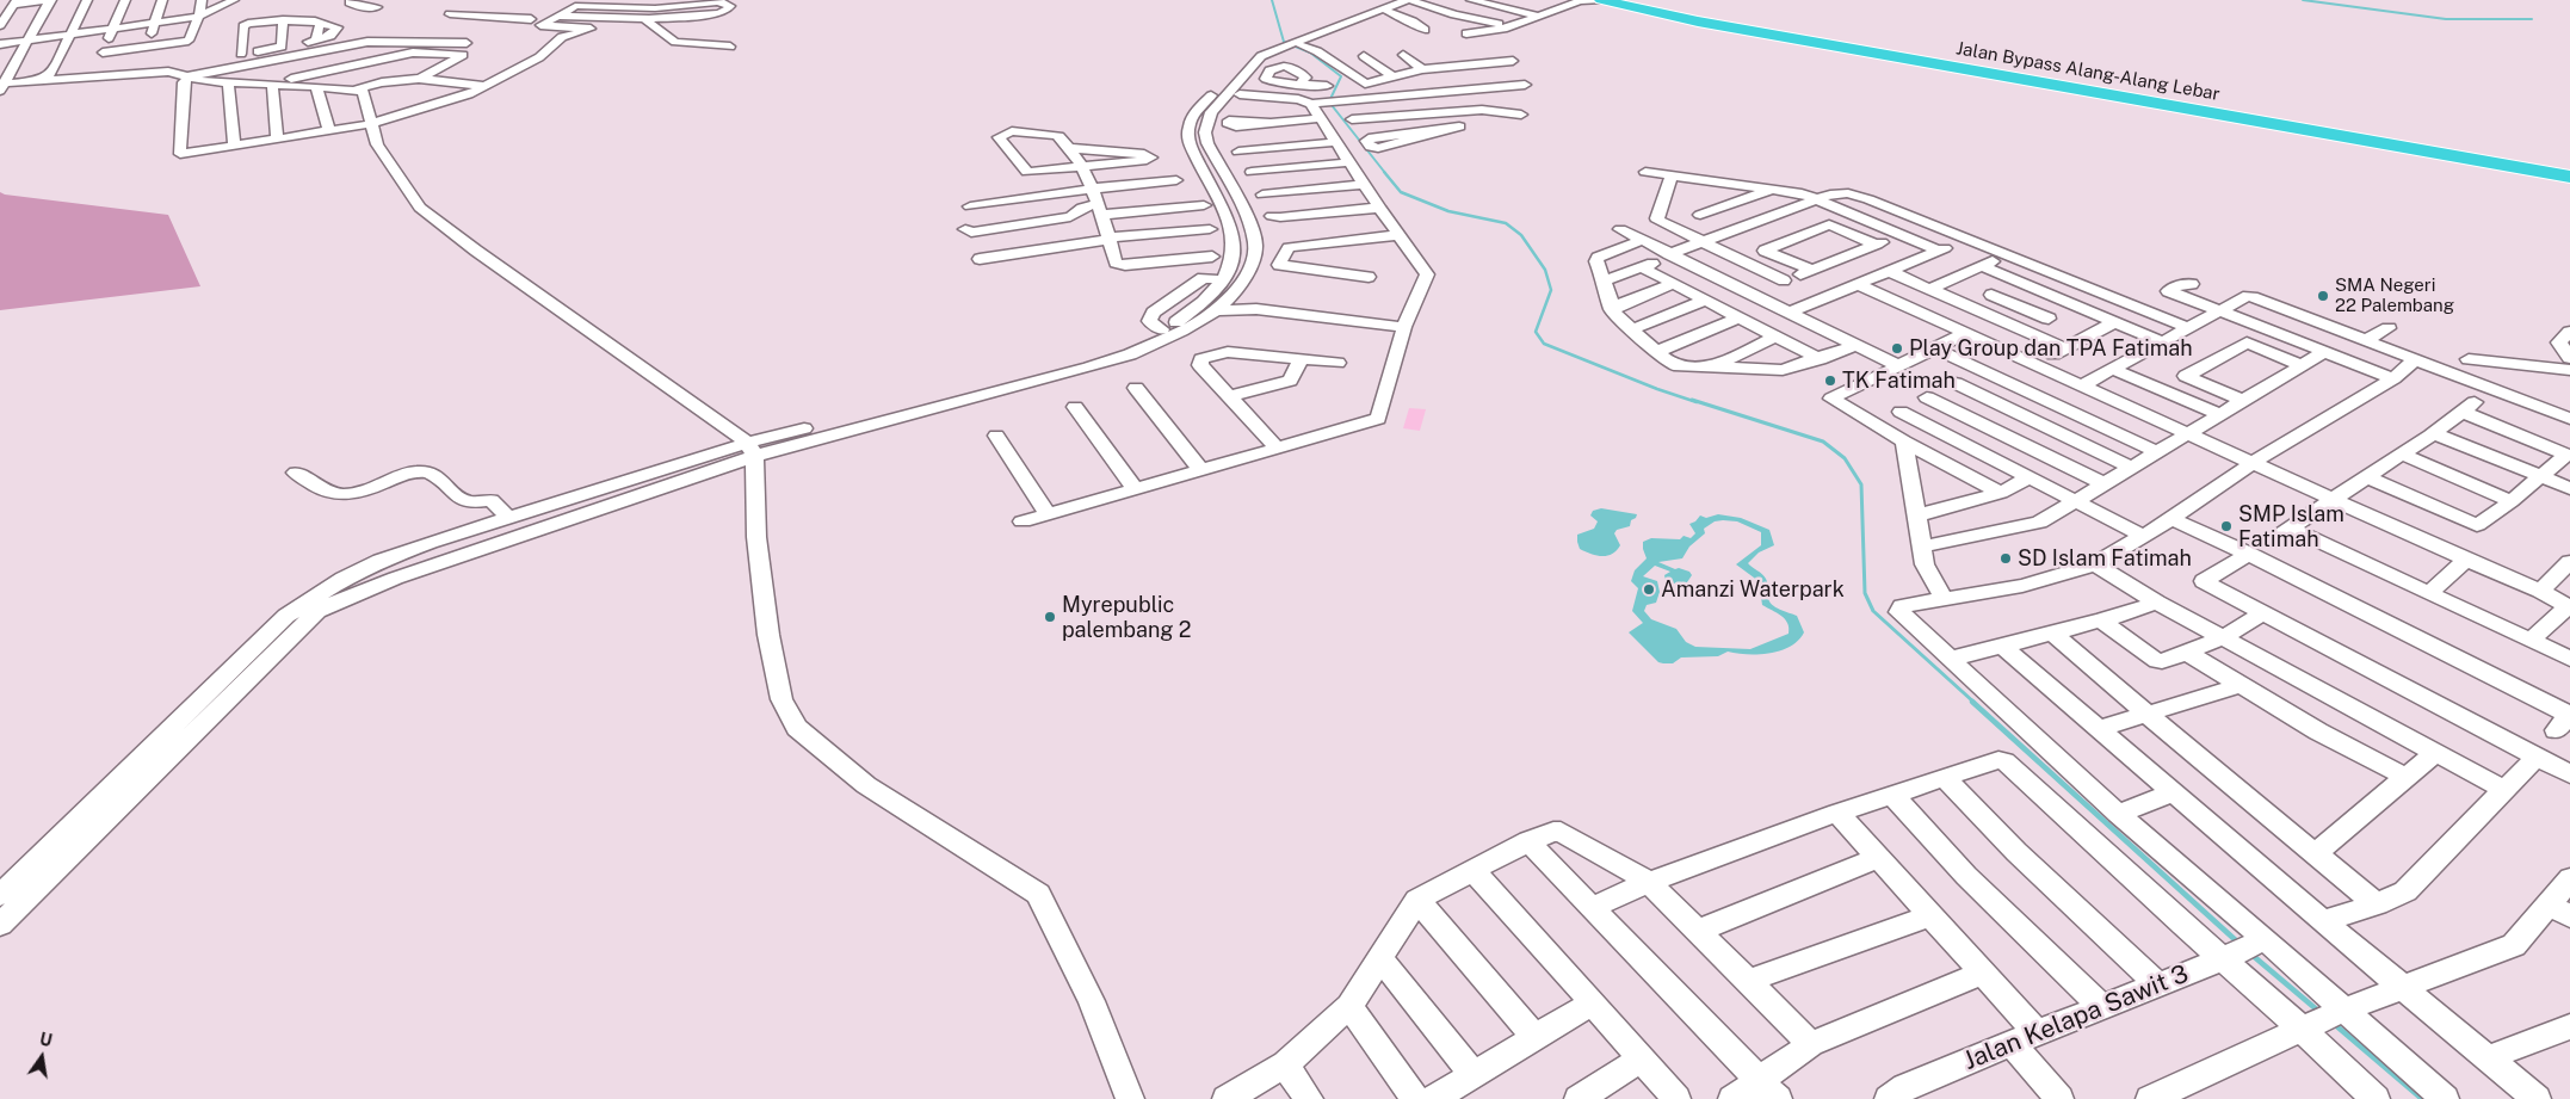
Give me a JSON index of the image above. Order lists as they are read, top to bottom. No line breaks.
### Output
{"streets":{"highway":["Jalan Bypass Alang-Alang Lebar"],"street":["Jalan Kelapa Sawit 3"]},"places":["SMA Negeri 22 Palembang","Play Group dan TPA Fatimah","TK Fatimah","SMP Islam Fatimah","SD Islam Fatimah","Amanzi Waterpark","Myrepublic palembang 2"],"north":"top"}
